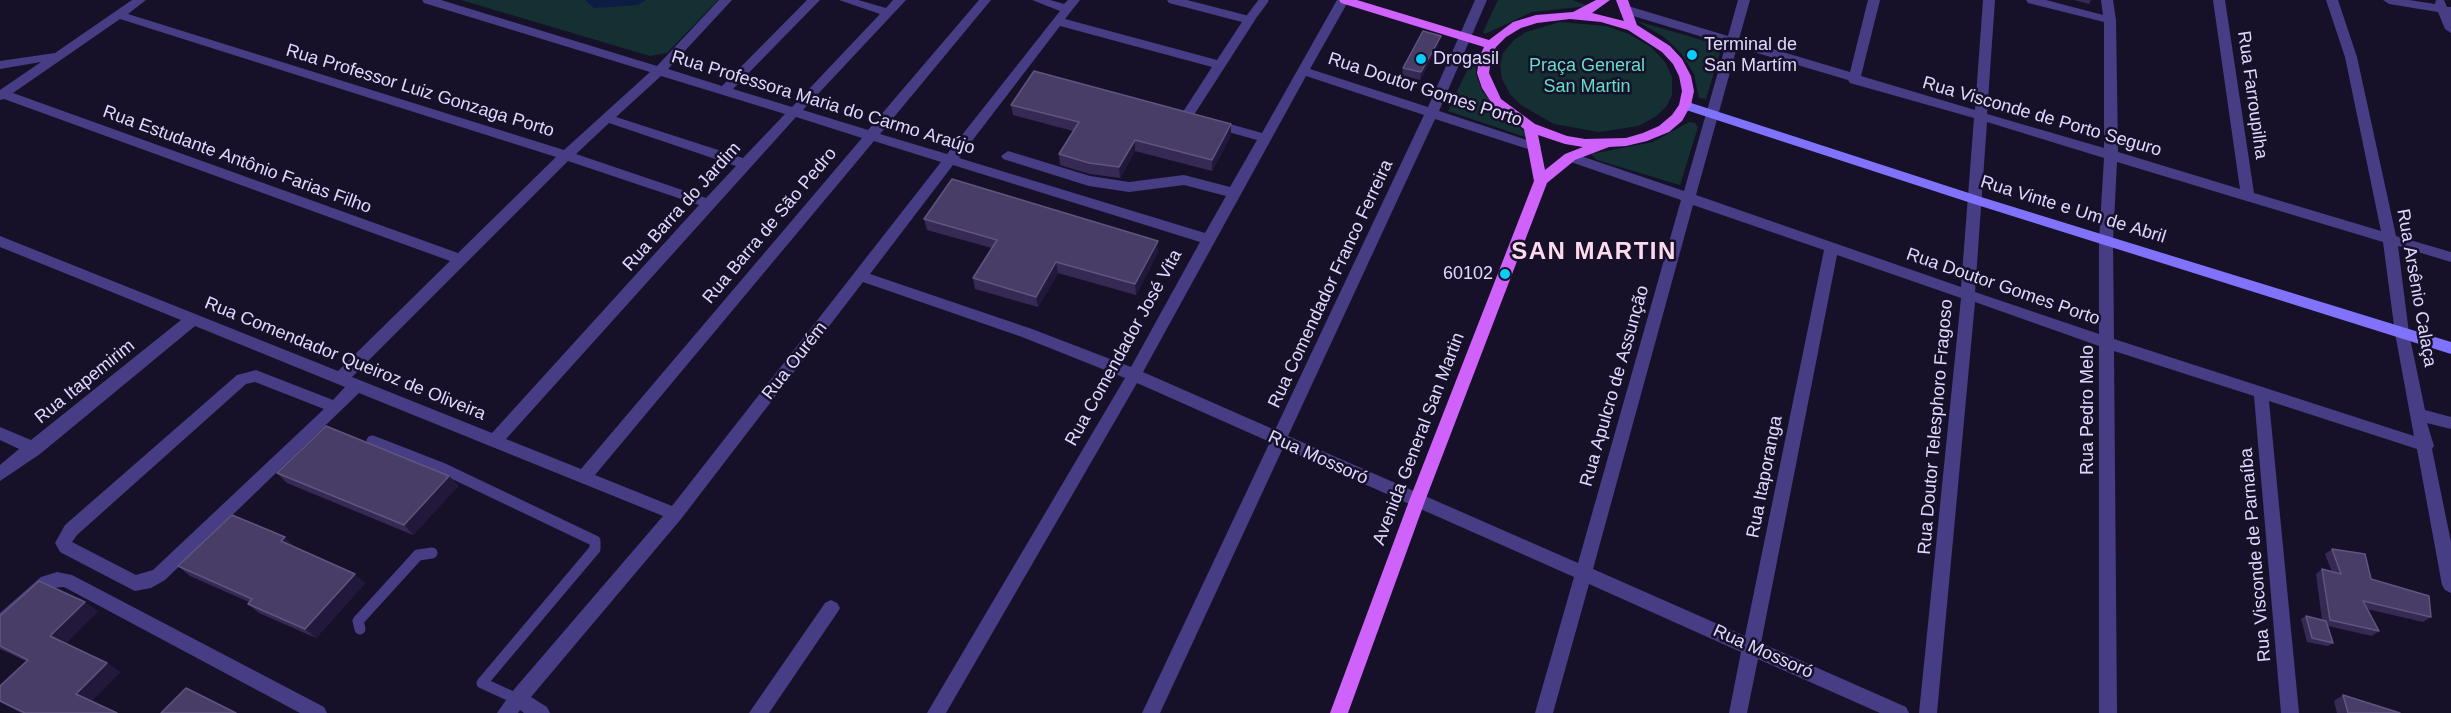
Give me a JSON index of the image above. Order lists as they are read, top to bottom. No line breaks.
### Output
{"streets":{"main road":["Avenida General San Martin"],"street":["Rua Doutor Gomes Porto","Rua Professor Luiz Gonzaga Porto","Rua Farroupilha","Rua Professora Maria do Carmo Araújo","Rua Visconde de Porto Seguro","Rua Estudante Antônio Farias Filho","Rua Barra do Jardim","Rua Vinte e Um de Abril","Rua Barra de São Pedro","Rua Comendador Franco Ferreira","Rua Arsênio Calaça","Rua Comendador José Vita","Rua Comendador Queiroz de Oliveira","Rua Ourém","Rua Itapemirim","Rua Apulcro de Assunção","Rua Pedro Melo","Rua Doutor Telesphoro Fragoso","Rua Mossoró","Rua Itaporanga","Rua Visconde de Parnaíba"]},"crossings":[["Rua Doutor Gomes Porto","Rua Comendador Franco Ferreira"],["Rua Doutor Gomes Porto","Rua Arsênio Calaça"],["Rua Doutor Gomes Porto","Rua Comendador José Vita"],["Rua Doutor Gomes Porto","Rua Apulcro de Assunção"],["Rua Doutor Gomes Porto","Rua Pedro Melo"],["Rua Doutor Gomes Porto","Rua Doutor Telesphoro Fragoso"],["Rua Doutor Gomes Porto","Avenida General San Martin"],["Rua Doutor Gomes Porto","Rua Itaporanga"],["Rua Doutor Gomes Porto","Rua Visconde de Parnaíba"],["Rua Professor Luiz Gonzaga Porto","Rua Barra do Jardim"],["Rua Farroupilha","Rua Visconde de Porto Seguro"],["Rua Professora Maria do Carmo Araújo","Rua Barra do Jardim"],["Rua Professora Maria do Carmo Araújo","Rua Barra de São Pedro"],["Rua Professora Maria do Carmo Araújo","Rua Comendador José Vita"],["Rua Professora Maria do Carmo Araújo","Rua Ourém"],["Rua Visconde de Porto Seguro","Rua Arsênio Calaça"],["Rua Visconde de Porto Seguro","Rua Apulcro de Assunção"],["Rua Visconde de Porto Seguro","Rua Pedro Melo"],["Rua Visconde de Porto Seguro","Rua Doutor Telesphoro Fragoso"],["Rua Barra do Jardim","Rua Comendador Queiroz de Oliveira"],["Rua Vinte e Um de Abril","Rua Arsênio Calaça"],["Rua Vinte e Um de Abril","Rua Apulcro de Assunção"],["Rua Vinte e Um de Abril","Rua Pedro Melo"],["Rua Vinte e Um de Abril","Rua Doutor Telesphoro Fragoso"],["Rua Vinte e Um de Abril","Avenida General San Martin"],["Rua Barra de São Pedro","Rua Comendador Queiroz de Oliveira"],["Rua Comendador Franco Ferreira","Rua Mossoró"],["Rua Comendador José Vita","Rua Mossoró"],["Rua Comendador Queiroz de Oliveira","Rua Ourém"],["Rua Comendador Queiroz de Oliveira","Rua Itapemirim"],["Rua Ourém","Rua Mossoró"],["Rua Apulcro de Assunção","Rua Mossoró"],["Avenida General San Martin","Rua Mossoró"],["Rua Mossoró","Rua Itaporanga"]],"districts":["SAN MARTIN"],"parks":["Praça General San Martin"],"places":["Terminal de San Martím","Drogasil","60102"]}
